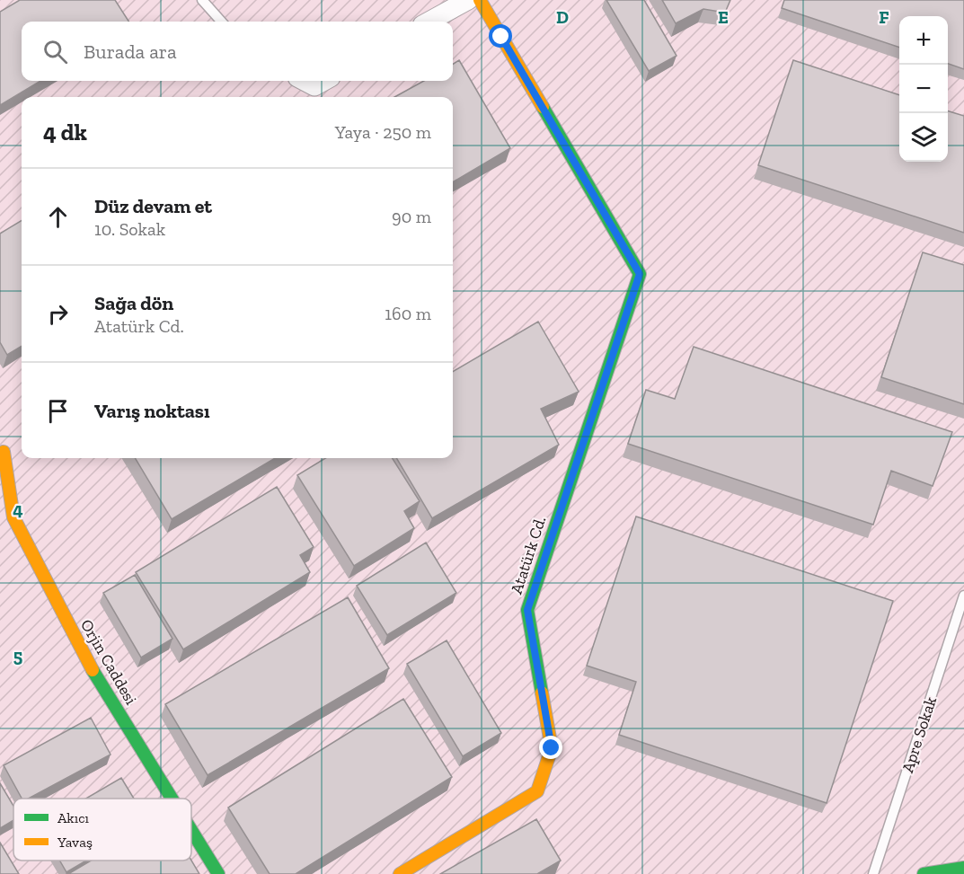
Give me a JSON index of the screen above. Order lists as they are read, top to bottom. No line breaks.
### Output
{"streets":{"street":["Atatürk Cd.","Orjin Caddesi"],"lane":["Apre Sokak"]},"legend":["Akıcı","Yavaş"],"page":{"map_buttons":["+","−"],"search":"Burada ara","heading":["4 dk","Yaya · 250 m"],"list":[["Düz devam et","10. Sokak","90 m"],["Sağa dön","Atatürk Cd.","160 m"],"Varış noktası"]},"grid":{"columns":["D","E","F"],"rows":["4","5"]}}
